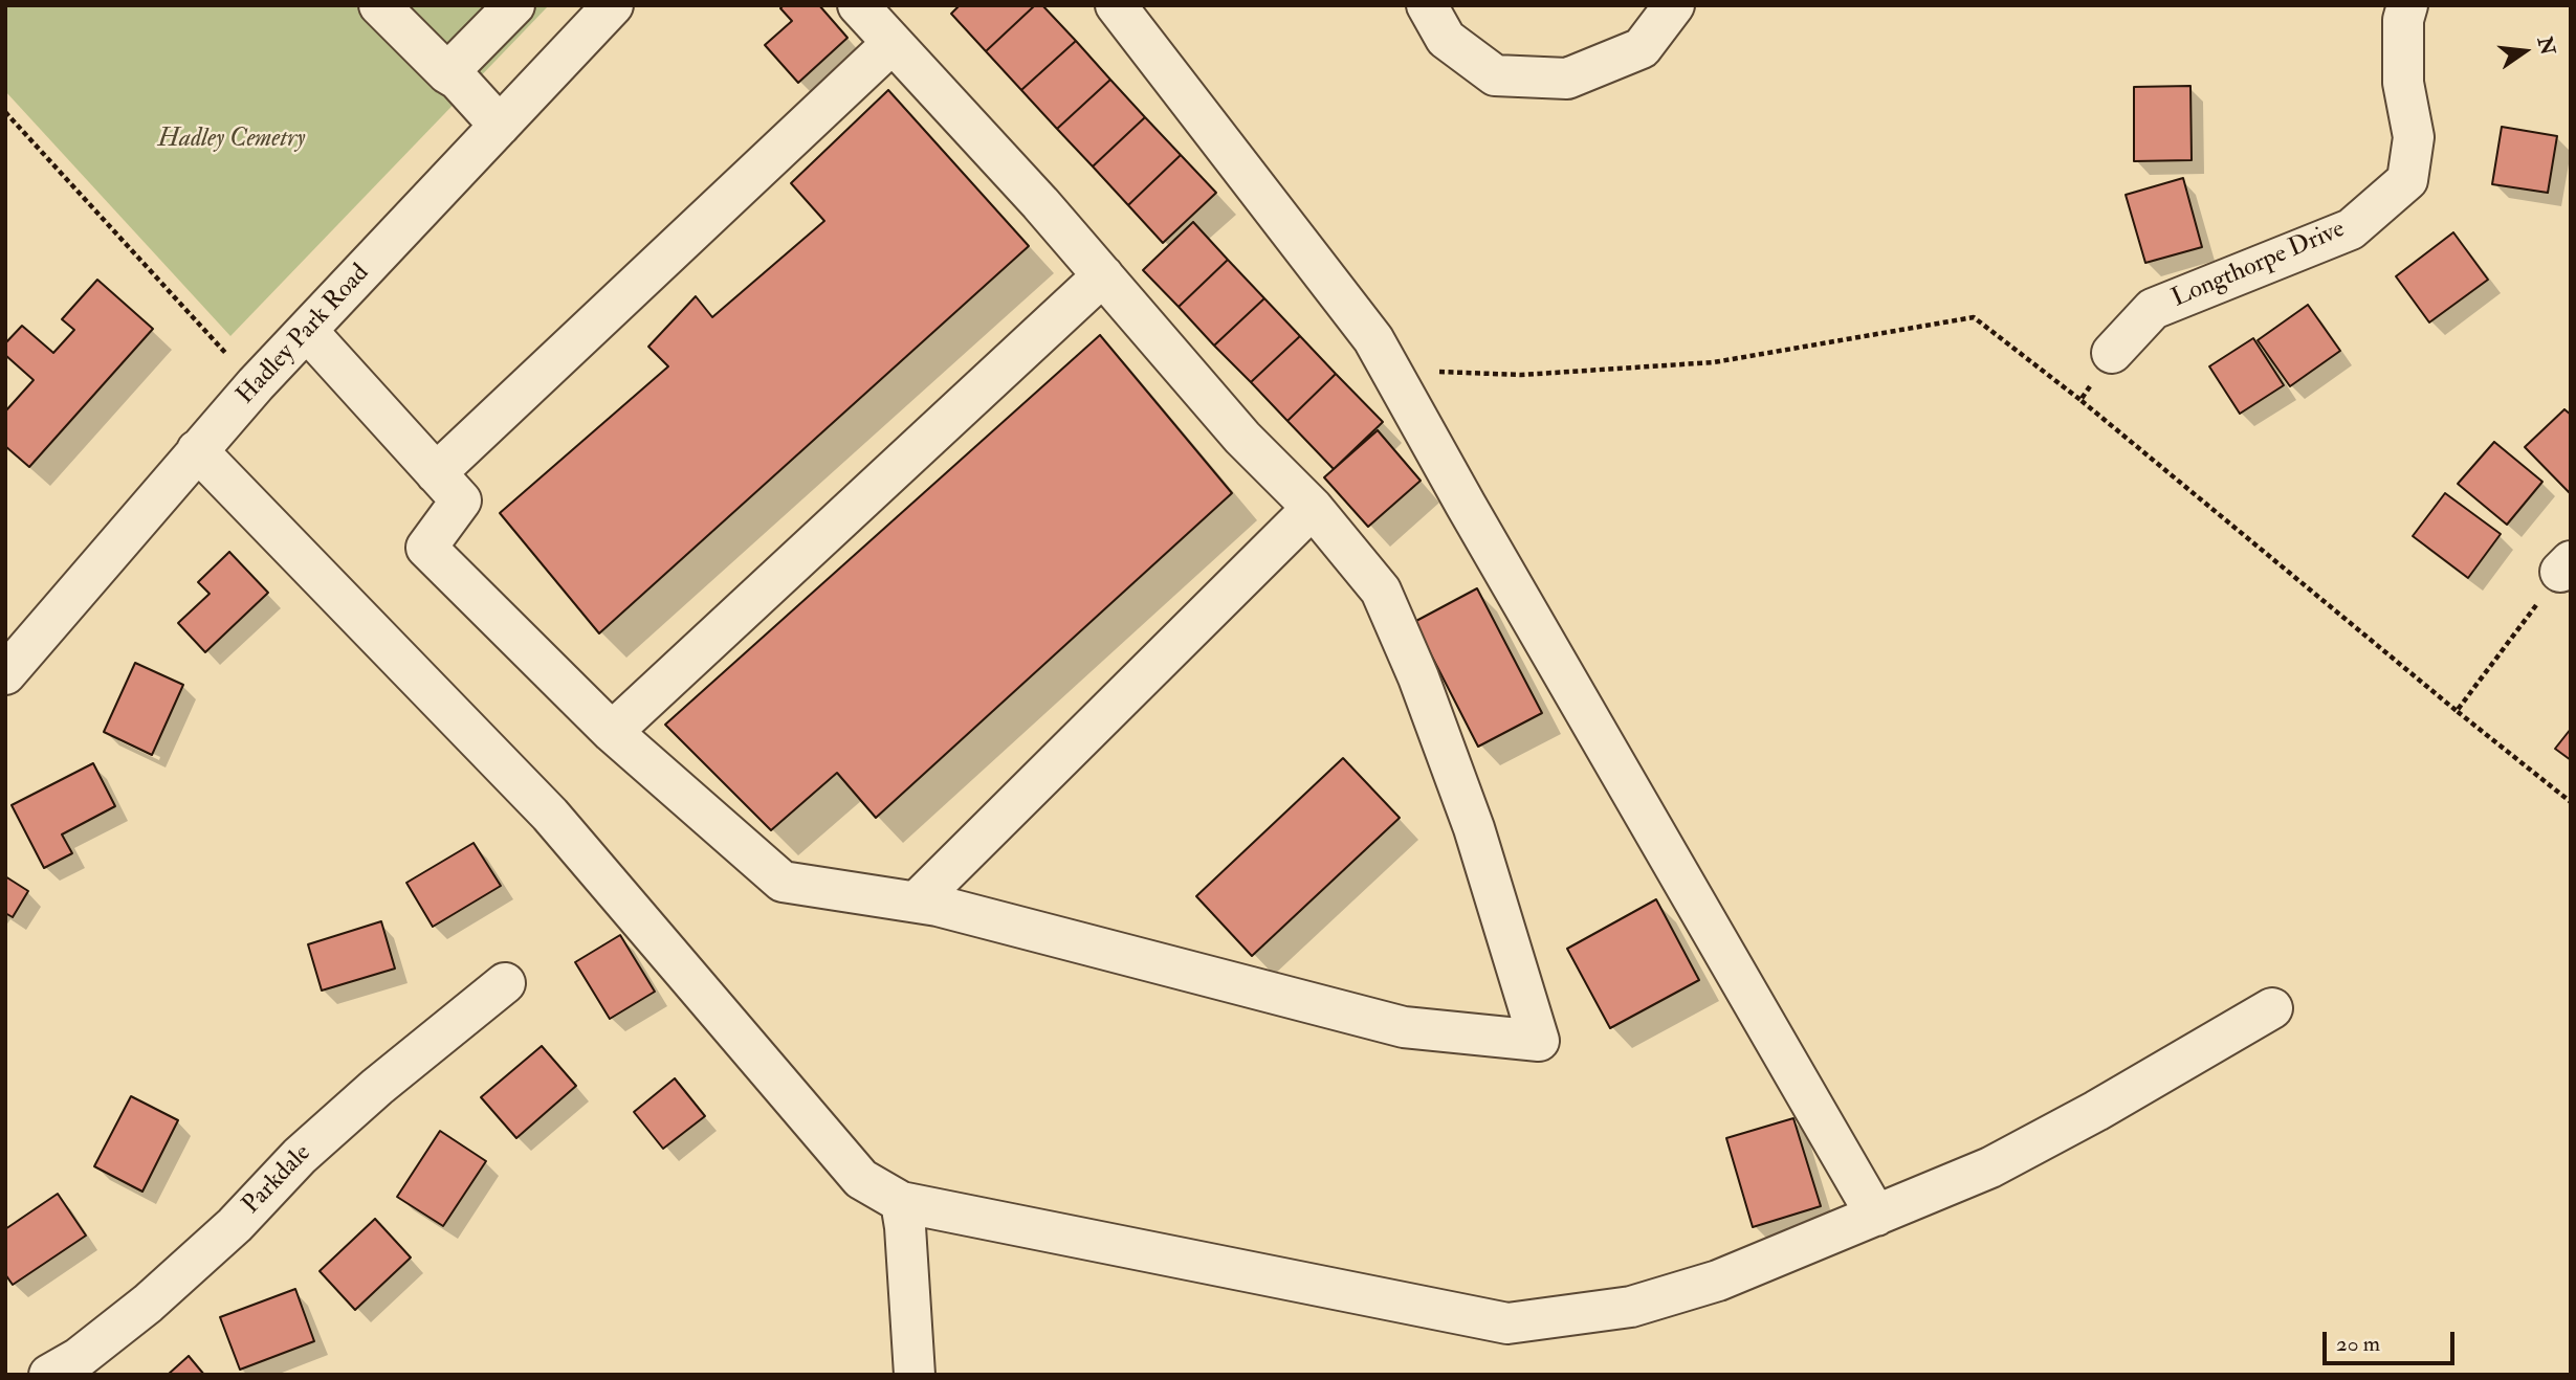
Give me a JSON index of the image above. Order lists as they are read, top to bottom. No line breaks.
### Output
{"streets":{"street":["Longthorpe Drive","Hadley Park Road","Parkdale"]},"parks":["Hadley Cemetry"],"scale_bar":"20 m","north":"right"}
